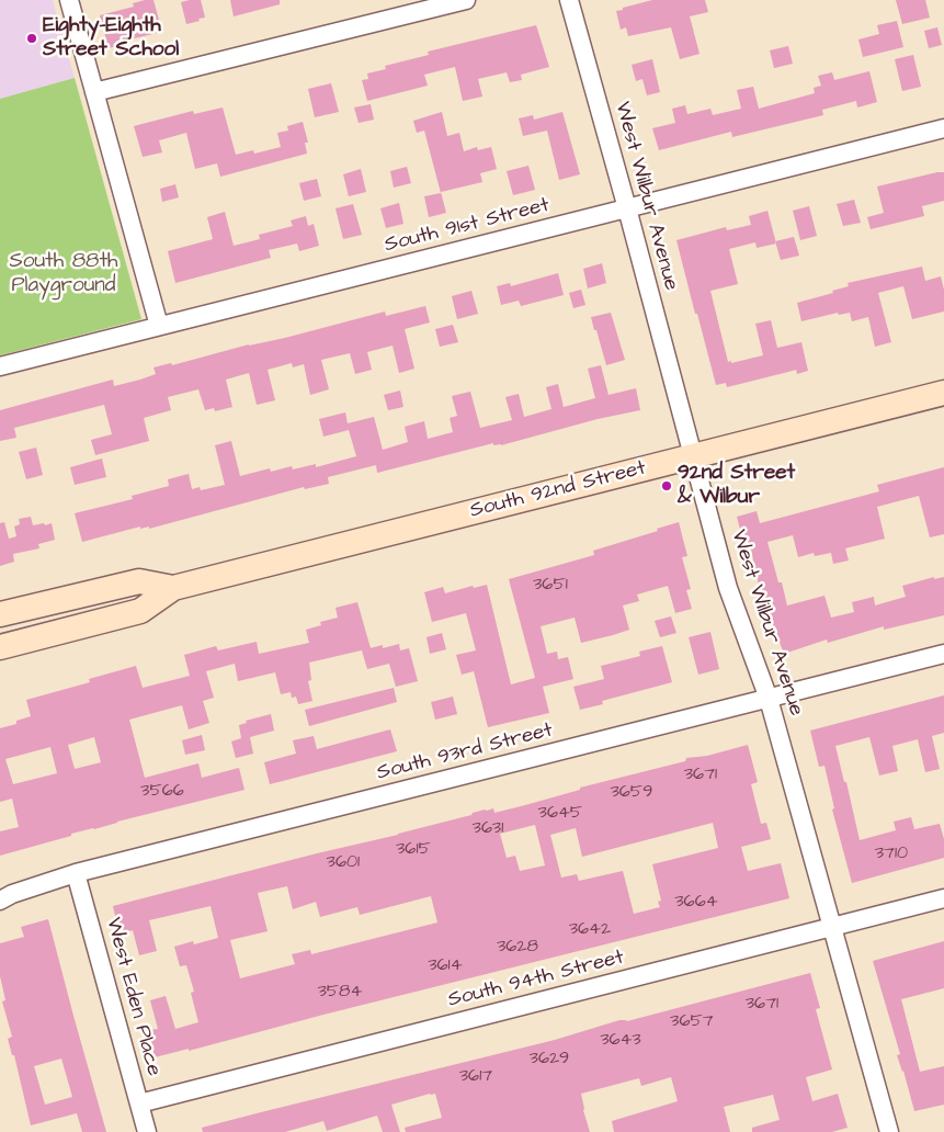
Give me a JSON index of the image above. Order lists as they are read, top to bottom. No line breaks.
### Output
{"streets":{"main road":["South 92nd Street"],"street":["West Wilbur Avenue","South 91st Street","South 93rd Street","South 94th Street","West Eden Place"]},"crossings":[["West Wilbur Avenue","South 91st Street"],["West Wilbur Avenue","South 92nd Street"],["West Wilbur Avenue","South 93rd Street"],["West Wilbur Avenue","South 94th Street"],["South 93rd Street","West Eden Place"],["South 94th Street","West Eden Place"]],"parks":["South 88th Playground"],"places":["Eighty-Eighth Street School","92nd Street & Wilbur"],"house_numbers":["3651","3671","3566","3659","3645","3631","3615","3710","3601","3664","3642","3628","3614","3584","3671","3657","3643","3629","3617"]}
